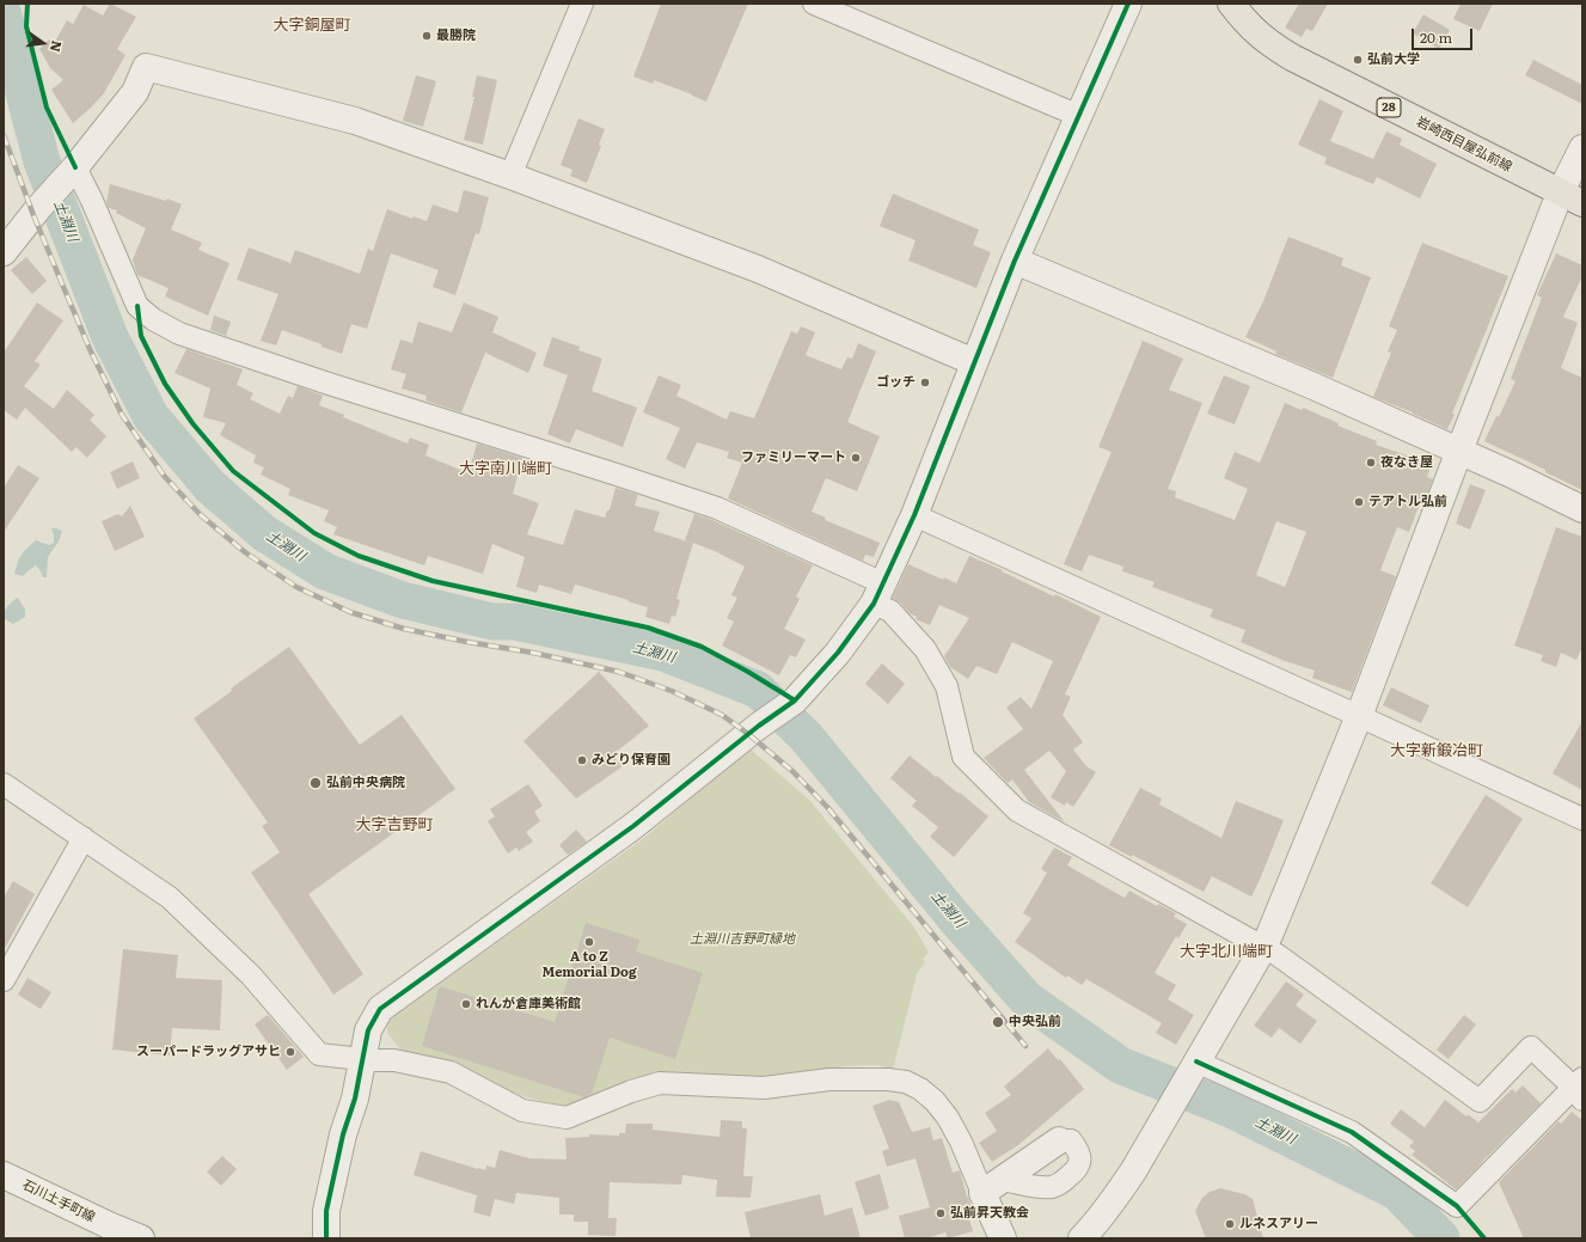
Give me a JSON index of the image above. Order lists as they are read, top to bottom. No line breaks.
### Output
{"streets":{"main road":["28","岩崎西目屋弘前線"],"street":["石川土手町線"]},"districts":["大字銅屋町","大字南川端町","大字新鍛冶町","大字吉野町","大字北川端町"],"water":["土淵川"],"parks":["土淵川吉野町緑地"],"places":["最勝院","弘前大学","ゴッチ","ファミリーマート","夜なき屋","テアトル弘前","みどり保育園","弘前中央病院","A to Z Memorial Dog","れんが倉庫美術館","中央弘前","スーパードラッグアサヒ","弘前昇天教会","ルネスアリー"],"scale_bar":"20 m","north":"right"}
